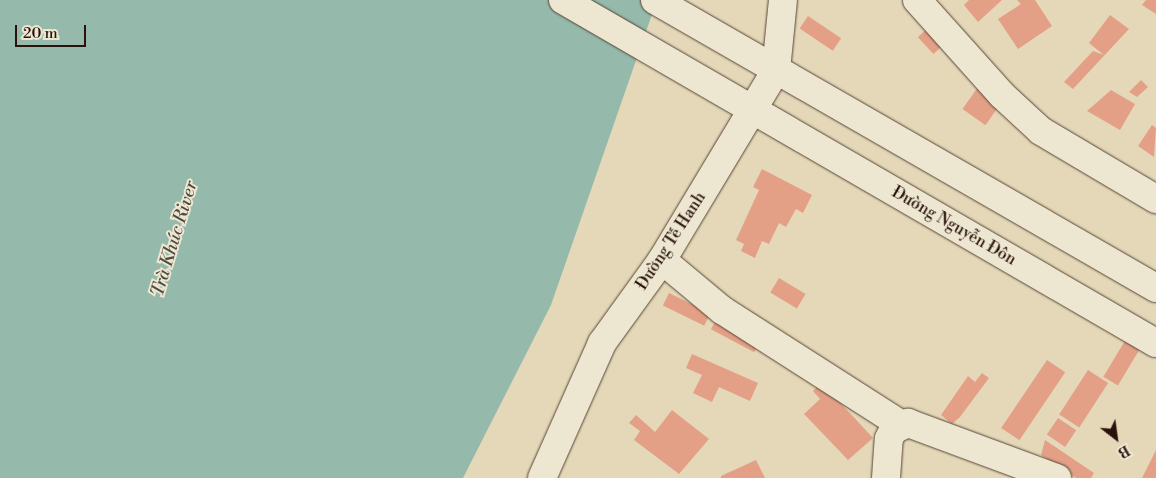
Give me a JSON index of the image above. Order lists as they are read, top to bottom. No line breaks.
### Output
{"streets":{"street":["Đường Nguyễn Đôn","Đường Tế Hanh"]},"crossings":[["Đường Nguyễn Đôn","Đường Tế Hanh"]],"water":["Trà Khúc River"],"scale_bar":"20 m","north":"bottom right"}
